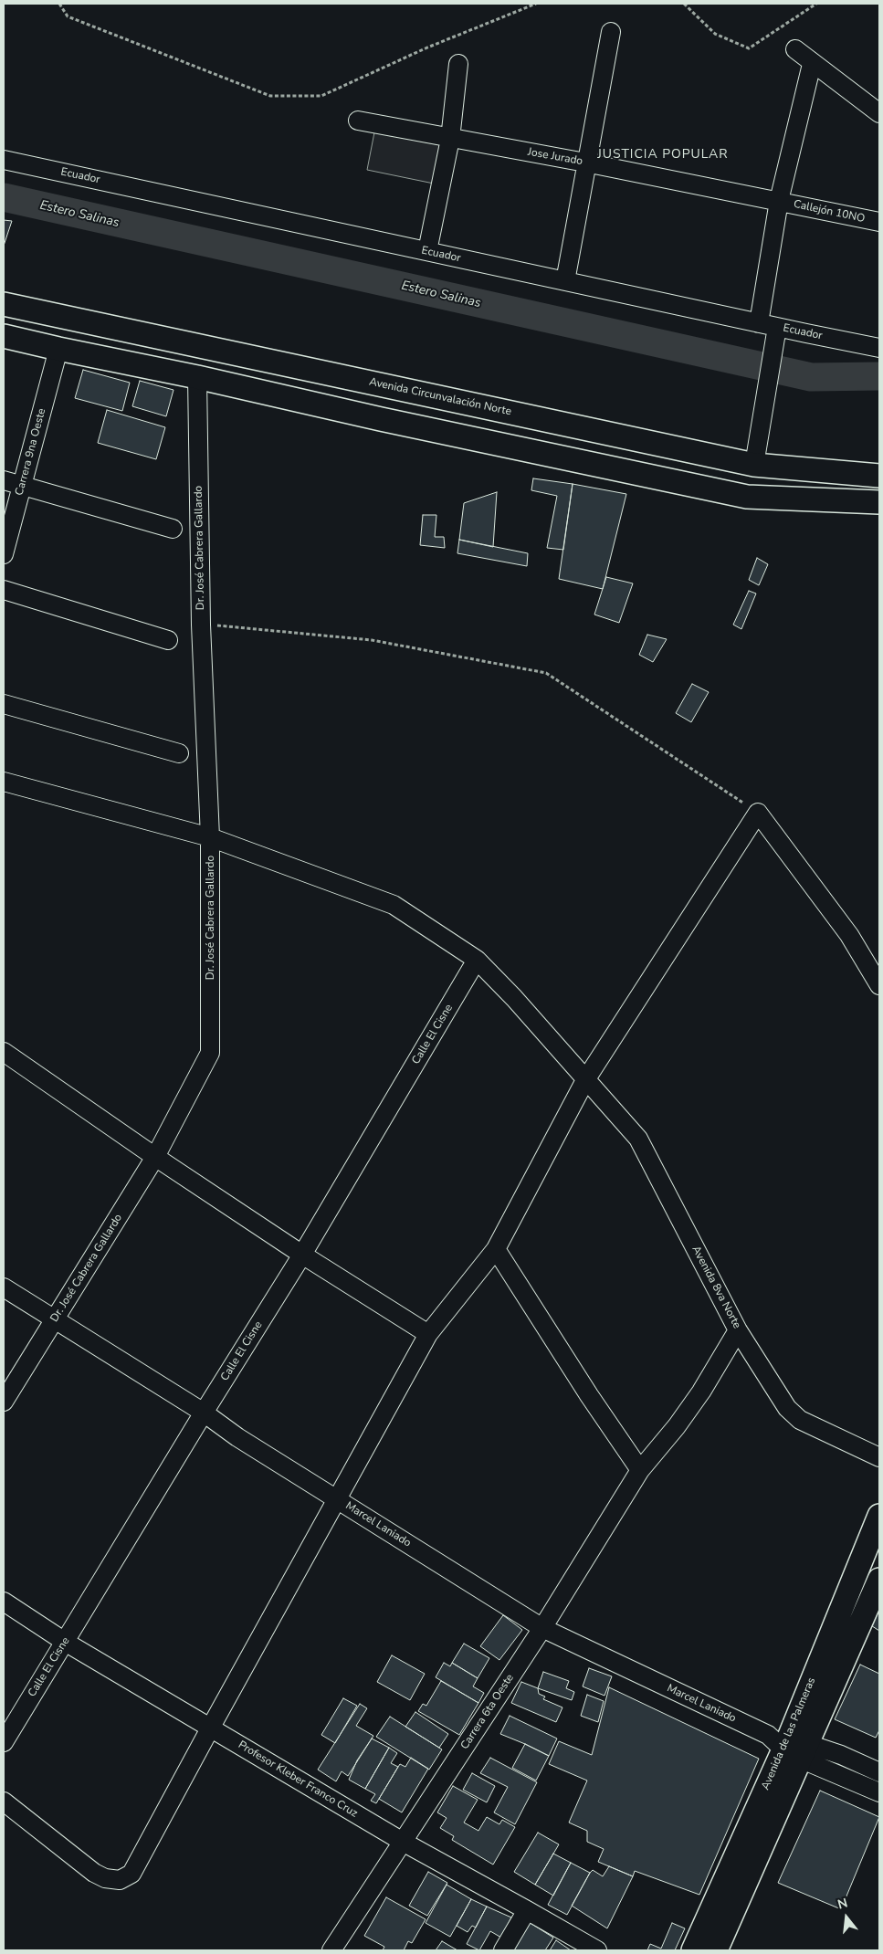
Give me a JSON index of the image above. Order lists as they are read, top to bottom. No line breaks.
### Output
{"streets":{"main road":["Avenida Circunvalación Norte","Avenida de las Palmeras"],"street":["Jose Jurado","Ecuador","Callejón 10NO","Carrera 9na Oeste","Dr. José Cabrera Gallardo","Calle El Cisne","Avenida 8va Norte","Marcel Laniado","Carrera 6ta Oeste","Profesor Kleber Franco Cruz"]},"crossings":[["Jose Jurado","Callejón 10NO"],["Dr. José Cabrera Gallardo","Avenida 8va Norte"],["Dr. José Cabrera Gallardo","Marcel Laniado"],["Calle El Cisne","Avenida 8va Norte"],["Calle El Cisne","Marcel Laniado"],["Calle El Cisne","Profesor Kleber Franco Cruz"],["Avenida 8va Norte","Carrera 6ta Oeste"],["Marcel Laniado","Carrera 6ta Oeste"],["Marcel Laniado","Avenida de las Palmeras"],["Carrera 6ta Oeste","Profesor Kleber Franco Cruz"]],"districts":["JUSTICIA POPULAR"],"water":["Estero Salinas"],"north":"top"}
